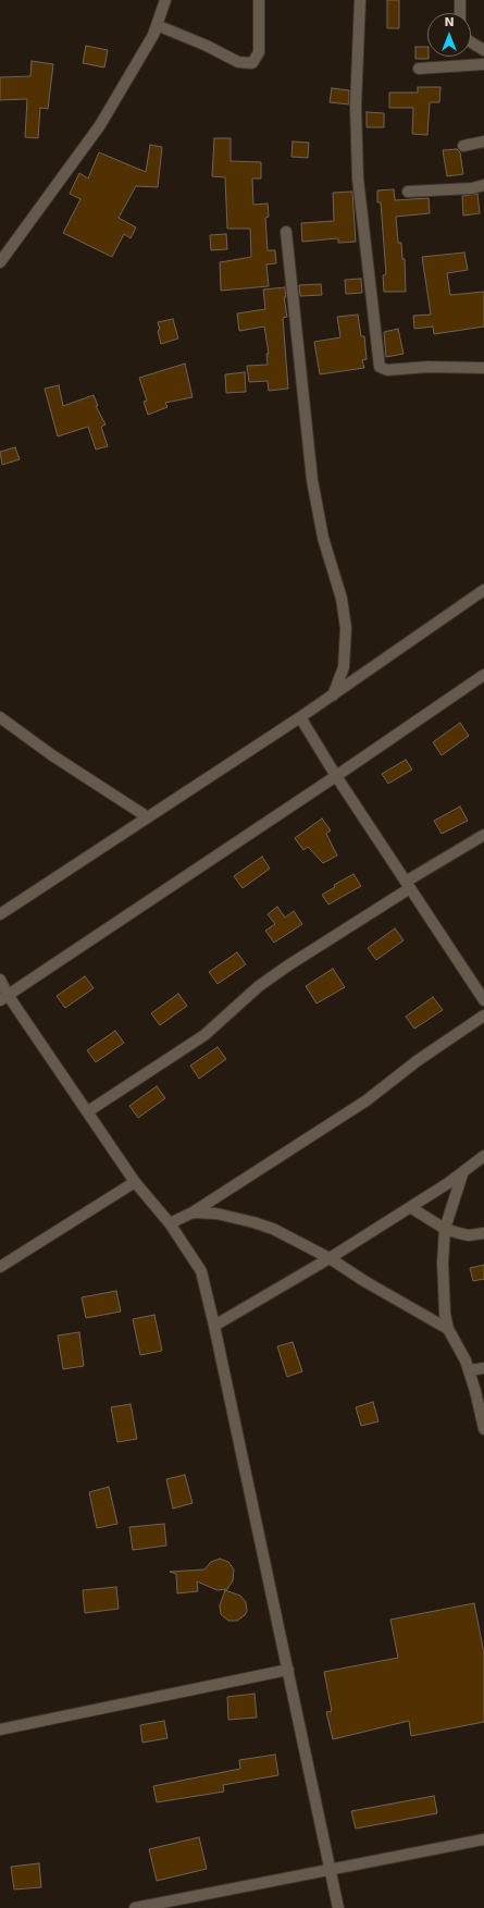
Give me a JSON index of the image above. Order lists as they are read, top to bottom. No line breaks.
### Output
{"north":"top"}
